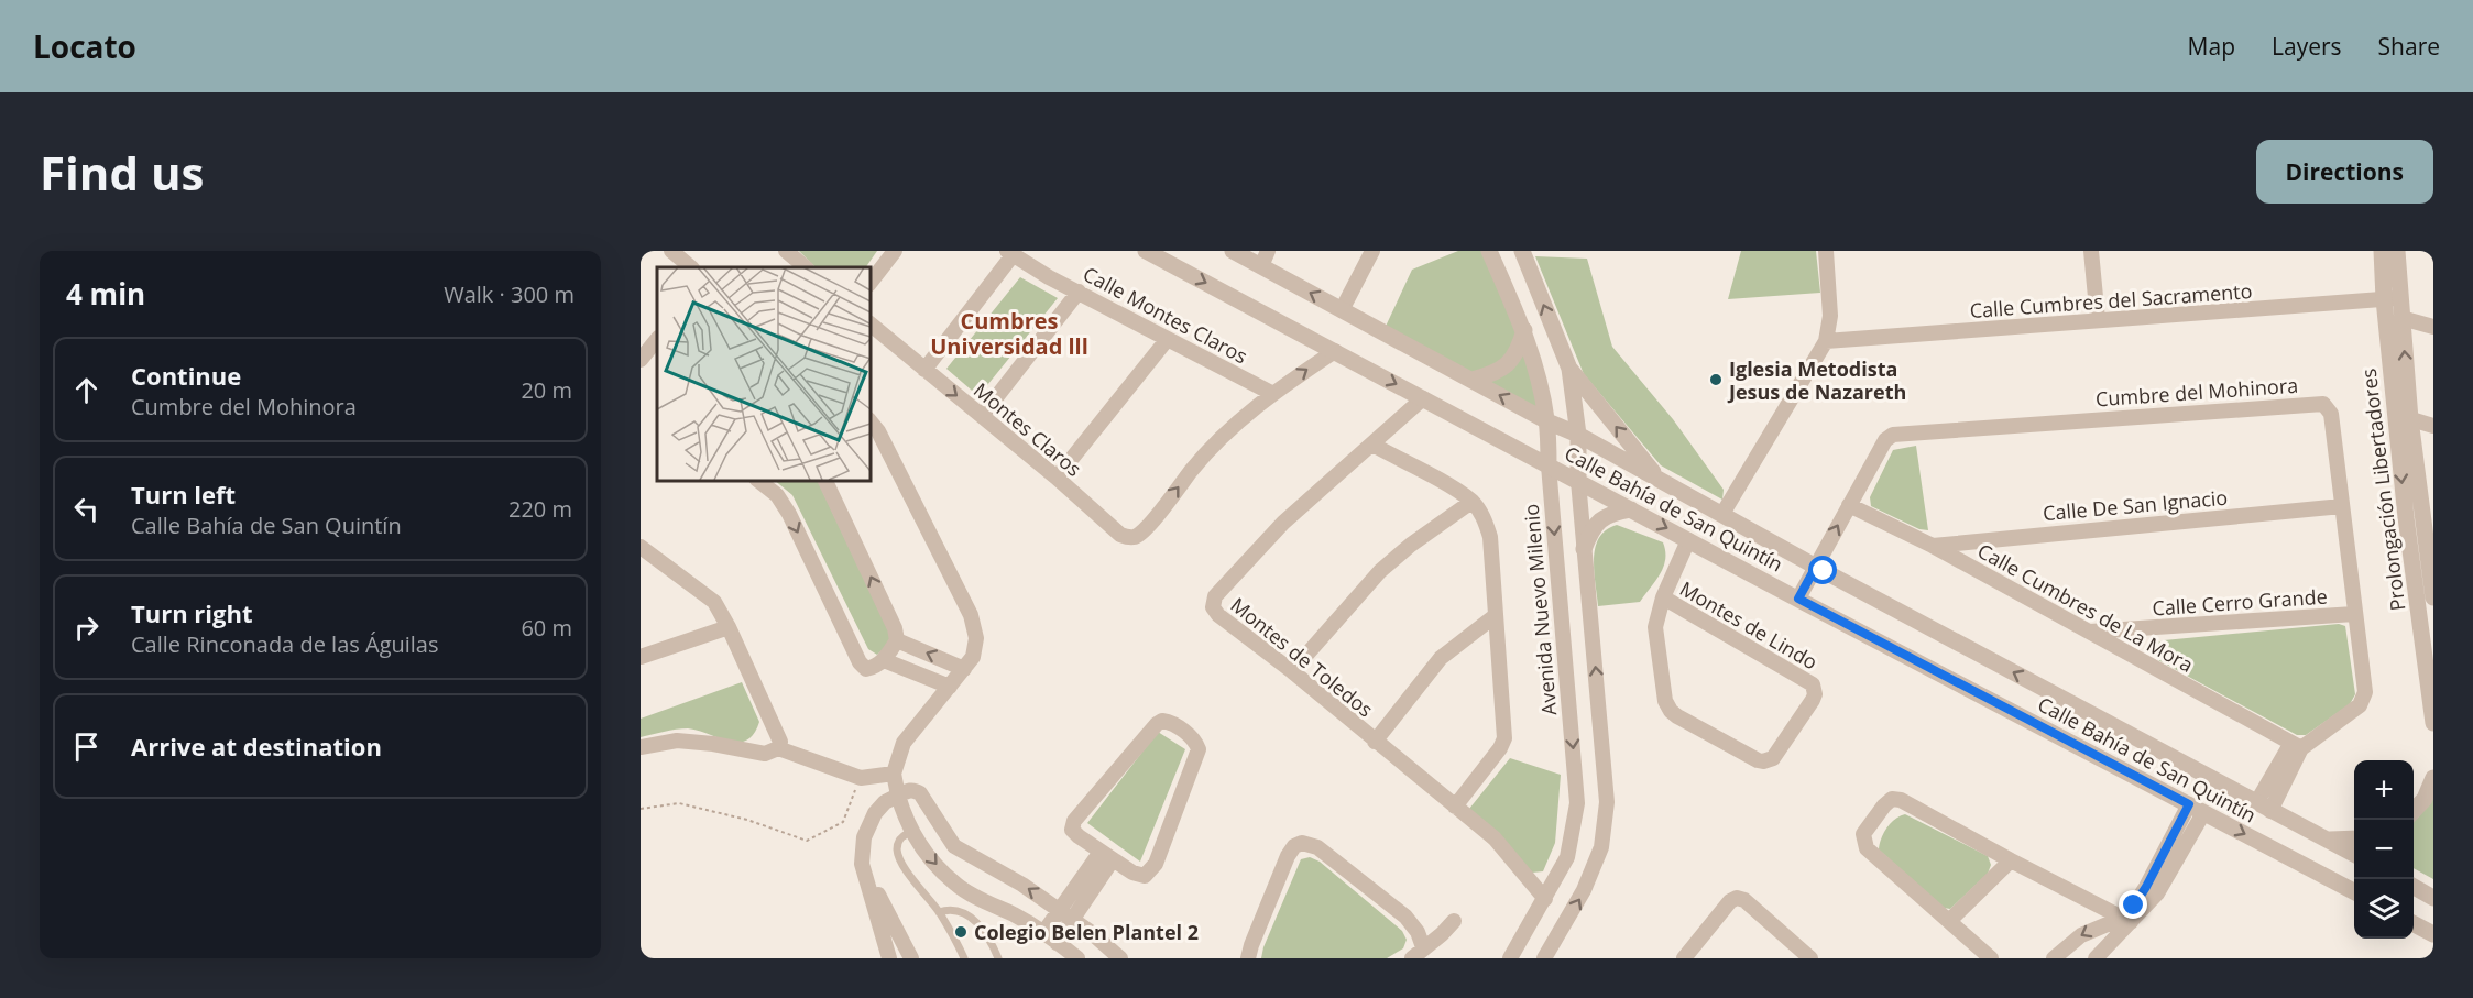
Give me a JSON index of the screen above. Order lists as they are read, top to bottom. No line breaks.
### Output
{"streets":{"street":["Calle Cumbres del Sacramento","Calle Montes Claros","Cumbre del Mohinora","Montes Claros","Prolongación Libertadores","Calle De San Ignacio","Calle Bahía de San Quintín","Calle Cerro Grande","Calle Cumbres de La Mora","Avenida Nuevo Milenio","Montes de Lindo","Montes de Toledos"]},"crossings":[["Calle Cumbres del Sacramento","Prolongación Libertadores"],["Calle Montes Claros","Montes Claros"],["Cumbre del Mohinora","Calle De San Ignacio"],["Cumbre del Mohinora","Calle Bahía de San Quintín"],["Cumbre del Mohinora","Calle Cerro Grande"],["Cumbre del Mohinora","Calle Cumbres de La Mora"],["Calle De San Ignacio","Calle Cumbres de La Mora"],["Calle Bahía de San Quintín","Avenida Nuevo Milenio"],["Calle Bahía de San Quintín","Montes de Lindo"],["Calle Bahía de San Quintín","Montes de Toledos"],["Calle Cerro Grande","Calle Cumbres de La Mora"],["Avenida Nuevo Milenio","Montes de Toledos"]],"districts":["Cumbres Universidad lll"],"places":["Iglesia Metodista Jesus de Nazareth","Colegio Belen Plantel 2"],"page":{"header":"Locato","nav":["Map","Layers","Share"],"buttons":"Directions","title":"Find us","heading":["4 min","Walk · 300 m"],"list":[["Continue","Cumbre del Mohinora","20 m"],["Turn left","Calle Bahía de San Quintín","220 m"],["Turn right","Calle Rinconada de las Águilas","60 m"],"Arrive at destination"],"map_buttons":["+","−"]}}
